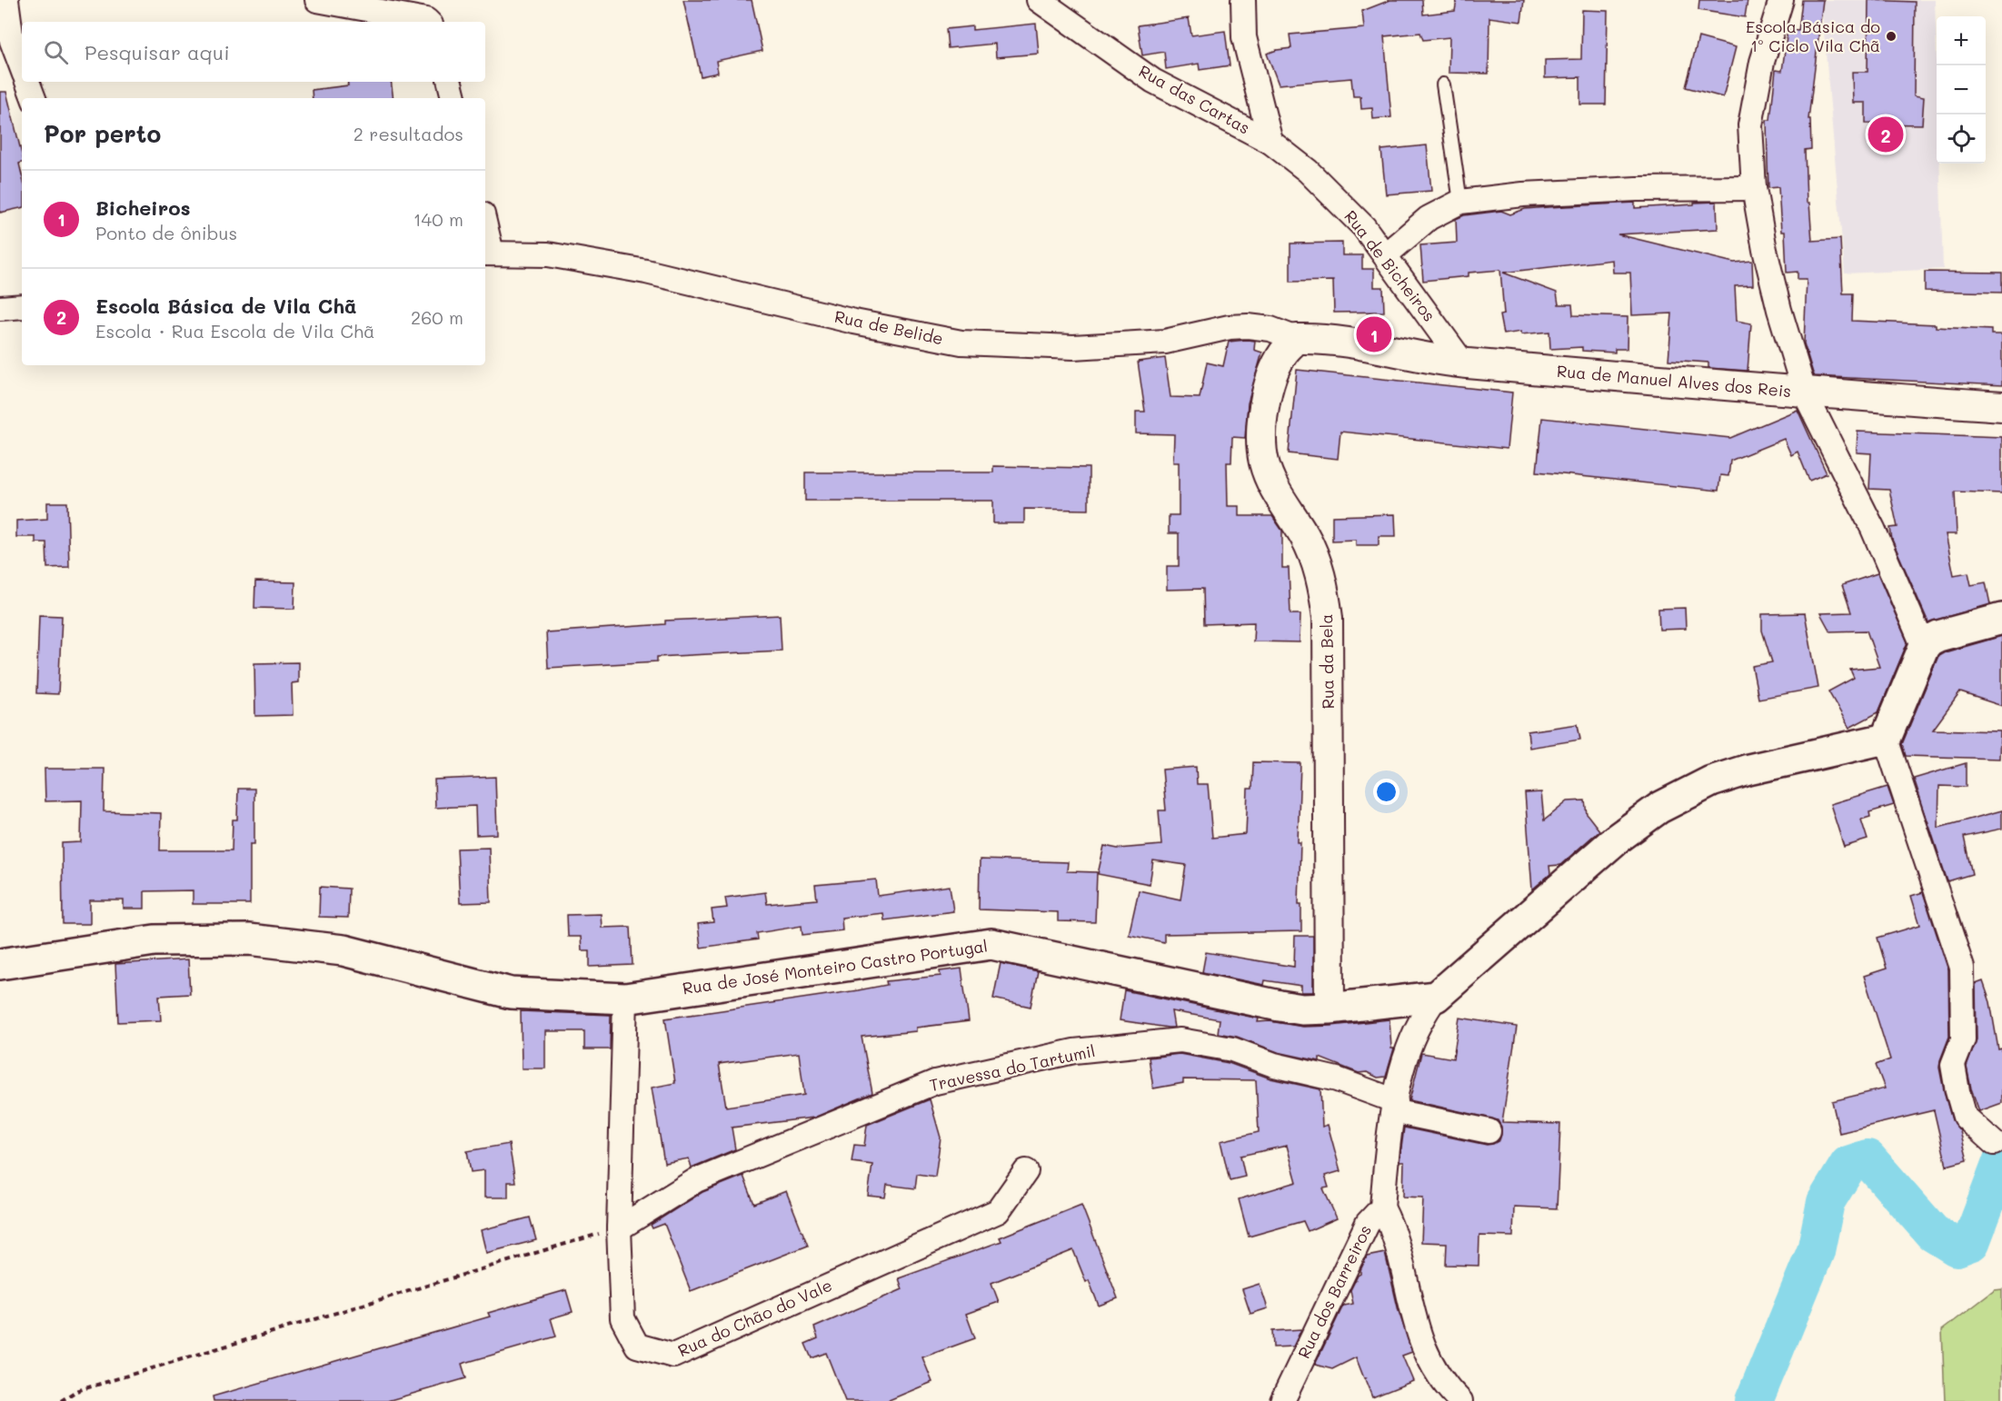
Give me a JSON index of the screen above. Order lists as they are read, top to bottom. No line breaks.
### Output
{"streets":{"main road":["Rua de José Monteiro Castro Portugal"],"street":["Rua das Cartas","Rua de Bicheiros","Rua de Belide","Rua de Manuel Alves dos Reis","Rua da Bela","Travessa do Tartumil","Rua dos Barreiros","Rua do Chão do Vale"]},"crossings":[["Rua das Cartas","Rua de Bicheiros"],["Rua de Bicheiros","Rua de Manuel Alves dos Reis"],["Rua de Belide","Rua de Manuel Alves dos Reis"],["Rua de Belide","Rua da Bela"],["Rua de Manuel Alves dos Reis","Rua da Bela"],["Rua da Bela","Rua de José Monteiro Castro Portugal"],["Rua de José Monteiro Castro Portugal","Rua dos Barreiros"],["Rua de José Monteiro Castro Portugal","Rua do Chão do Vale"],["Travessa do Tartumil","Rua dos Barreiros"],["Travessa do Tartumil","Rua do Chão do Vale"]],"places":["Escola Básica do 1º Ciclo Vila Chã"],"page":{"map_buttons":["+","−"],"search":"Pesquisar aqui","heading":["Por perto","2 resultados"],"pins":["2","1"],"list":[{"mark":"1","name":"Bicheiros","note":"Ponto de ônibus","value":"140 m"},{"mark":"2","name":"Escola Básica de Vila Chã","note":"Escola · Rua Escola de Vila Chã","value":"260 m"}]}}
